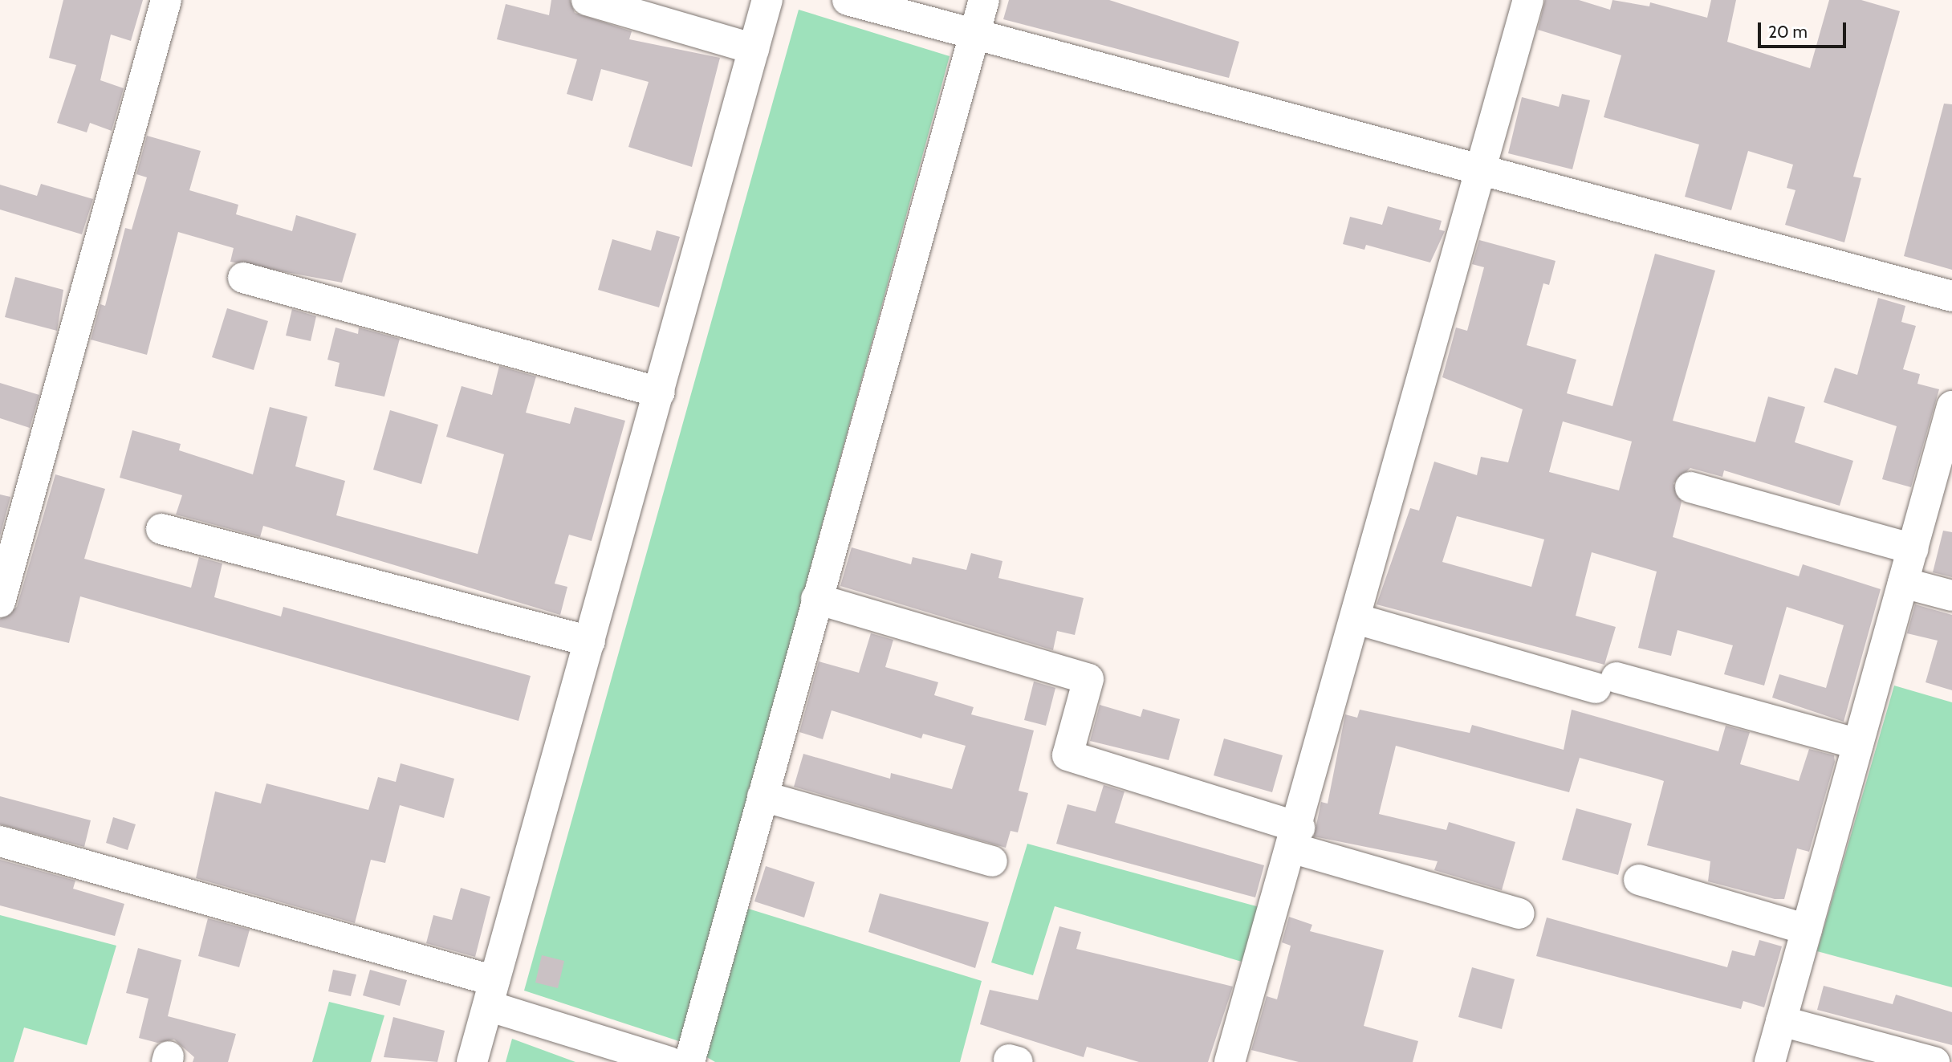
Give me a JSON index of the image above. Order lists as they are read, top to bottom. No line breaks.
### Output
{"scale_bar":"20 m"}
